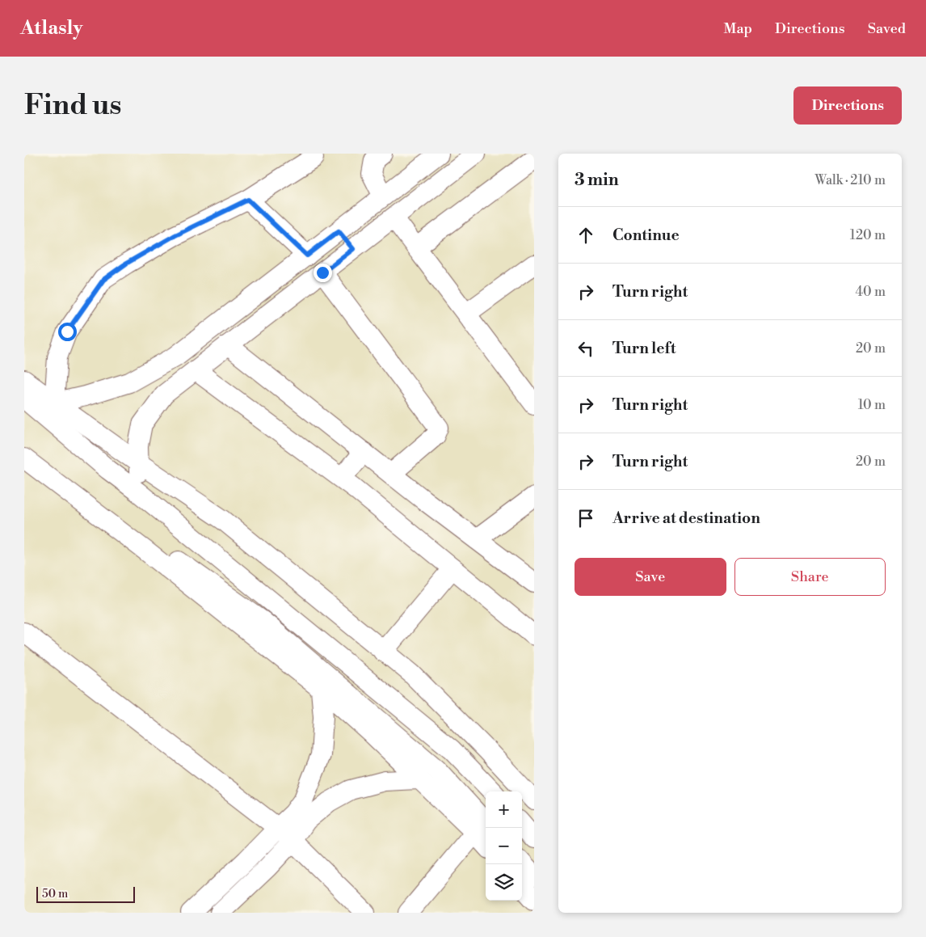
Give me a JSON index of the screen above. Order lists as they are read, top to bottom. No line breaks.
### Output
{"scale_bar":"50 m","page":{"header":"Atlasly","nav":["Map","Directions","Saved"],"buttons":["Directions",["Save","Share"]],"title":"Find us","heading":["3 min","Walk · 210 m"],"list":[["Continue","120 m"],["Turn right","40 m"],["Turn left","20 m"],["Turn right","10 m"],["Turn right","20 m"],"Arrive at destination"],"map_buttons":["+","−"],"scale":"50 m"}}
